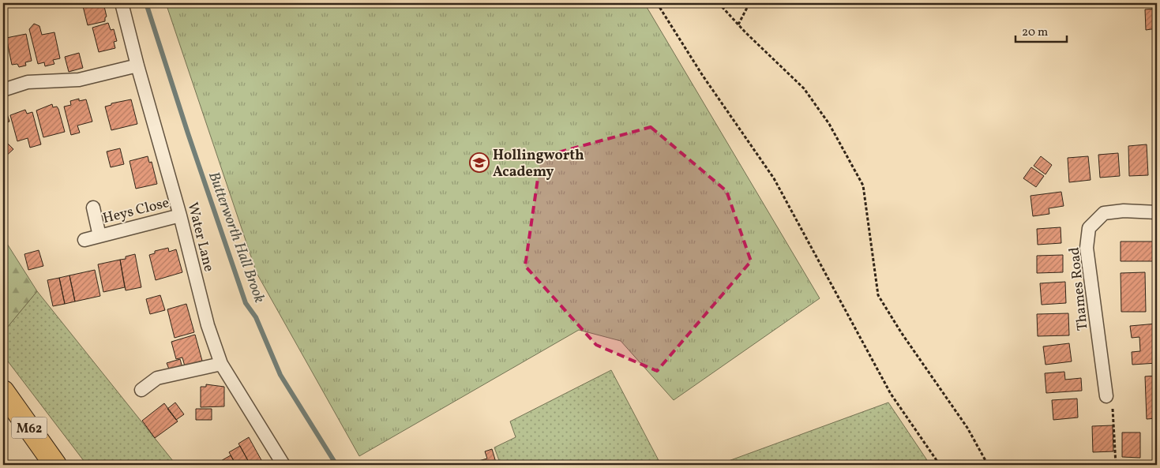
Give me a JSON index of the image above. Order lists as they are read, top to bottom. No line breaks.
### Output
{"streets":{"highway":["M62"],"street":["Heys Close","Water Lane","Thames Road"]},"crossings":[["Heys Close","Water Lane"]],"water":["Butterworth Hall Brook"],"places":{"school or university":["Hollingworth Academy"]},"scale_bar":"20 m"}
